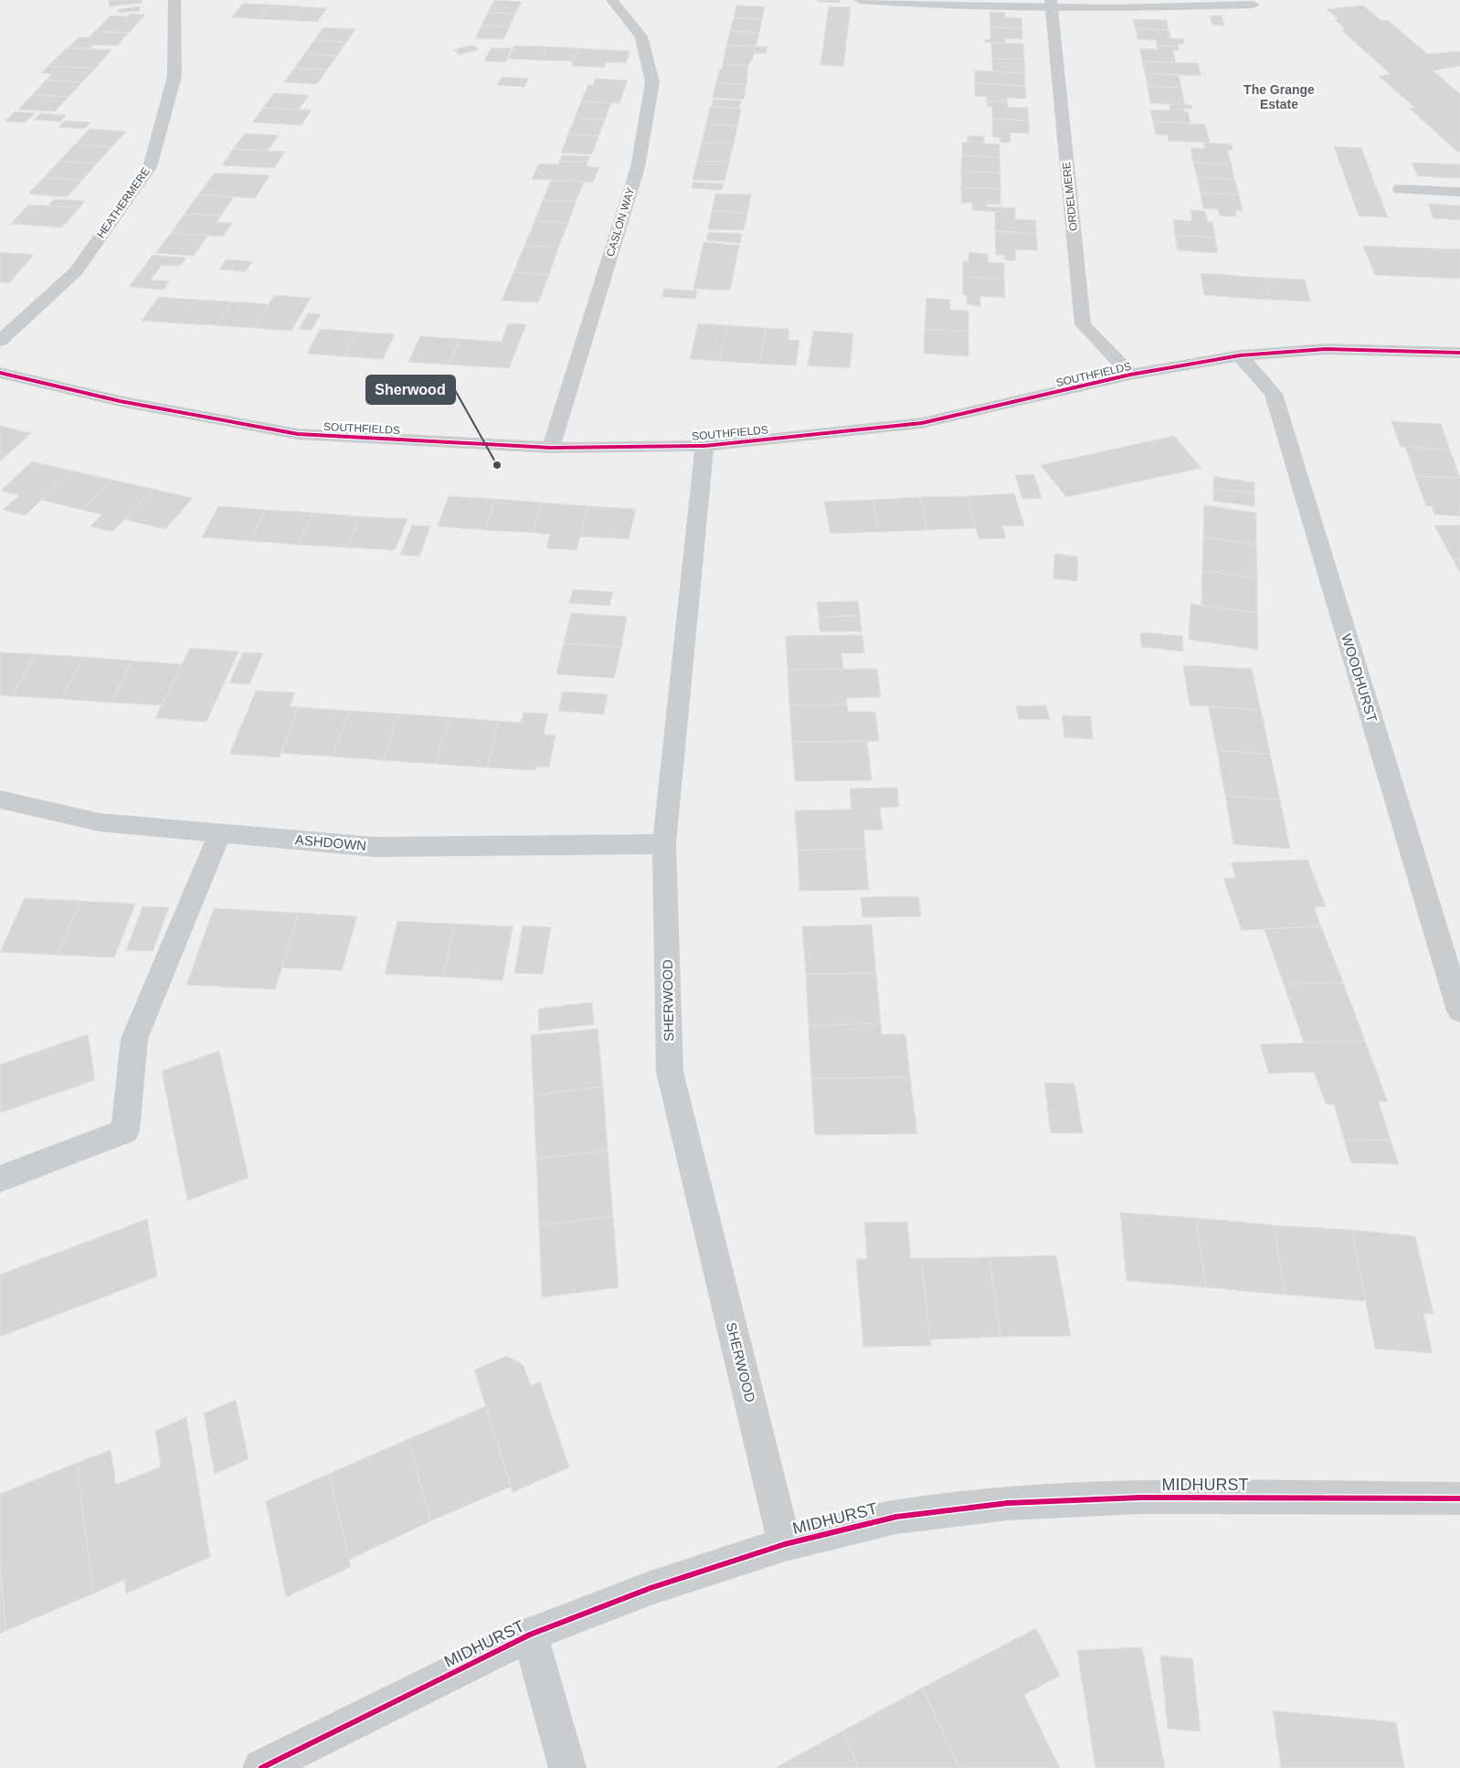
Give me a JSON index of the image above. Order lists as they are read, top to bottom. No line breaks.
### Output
{"streets":{"street":["ORDELMERE","HEATHERMERE","CASLON WAY","SOUTHFIELDS","WOODHURST","ASHDOWN","SHERWOOD","MIDHURST"]},"crossings":[["ORDELMERE","SOUTHFIELDS"],["CASLON WAY","SOUTHFIELDS"],["SOUTHFIELDS","WOODHURST"],["SOUTHFIELDS","SHERWOOD"],["ASHDOWN","SHERWOOD"],["SHERWOOD","MIDHURST"]],"districts":["The Grange Estate"],"places":["Sherwood"]}
